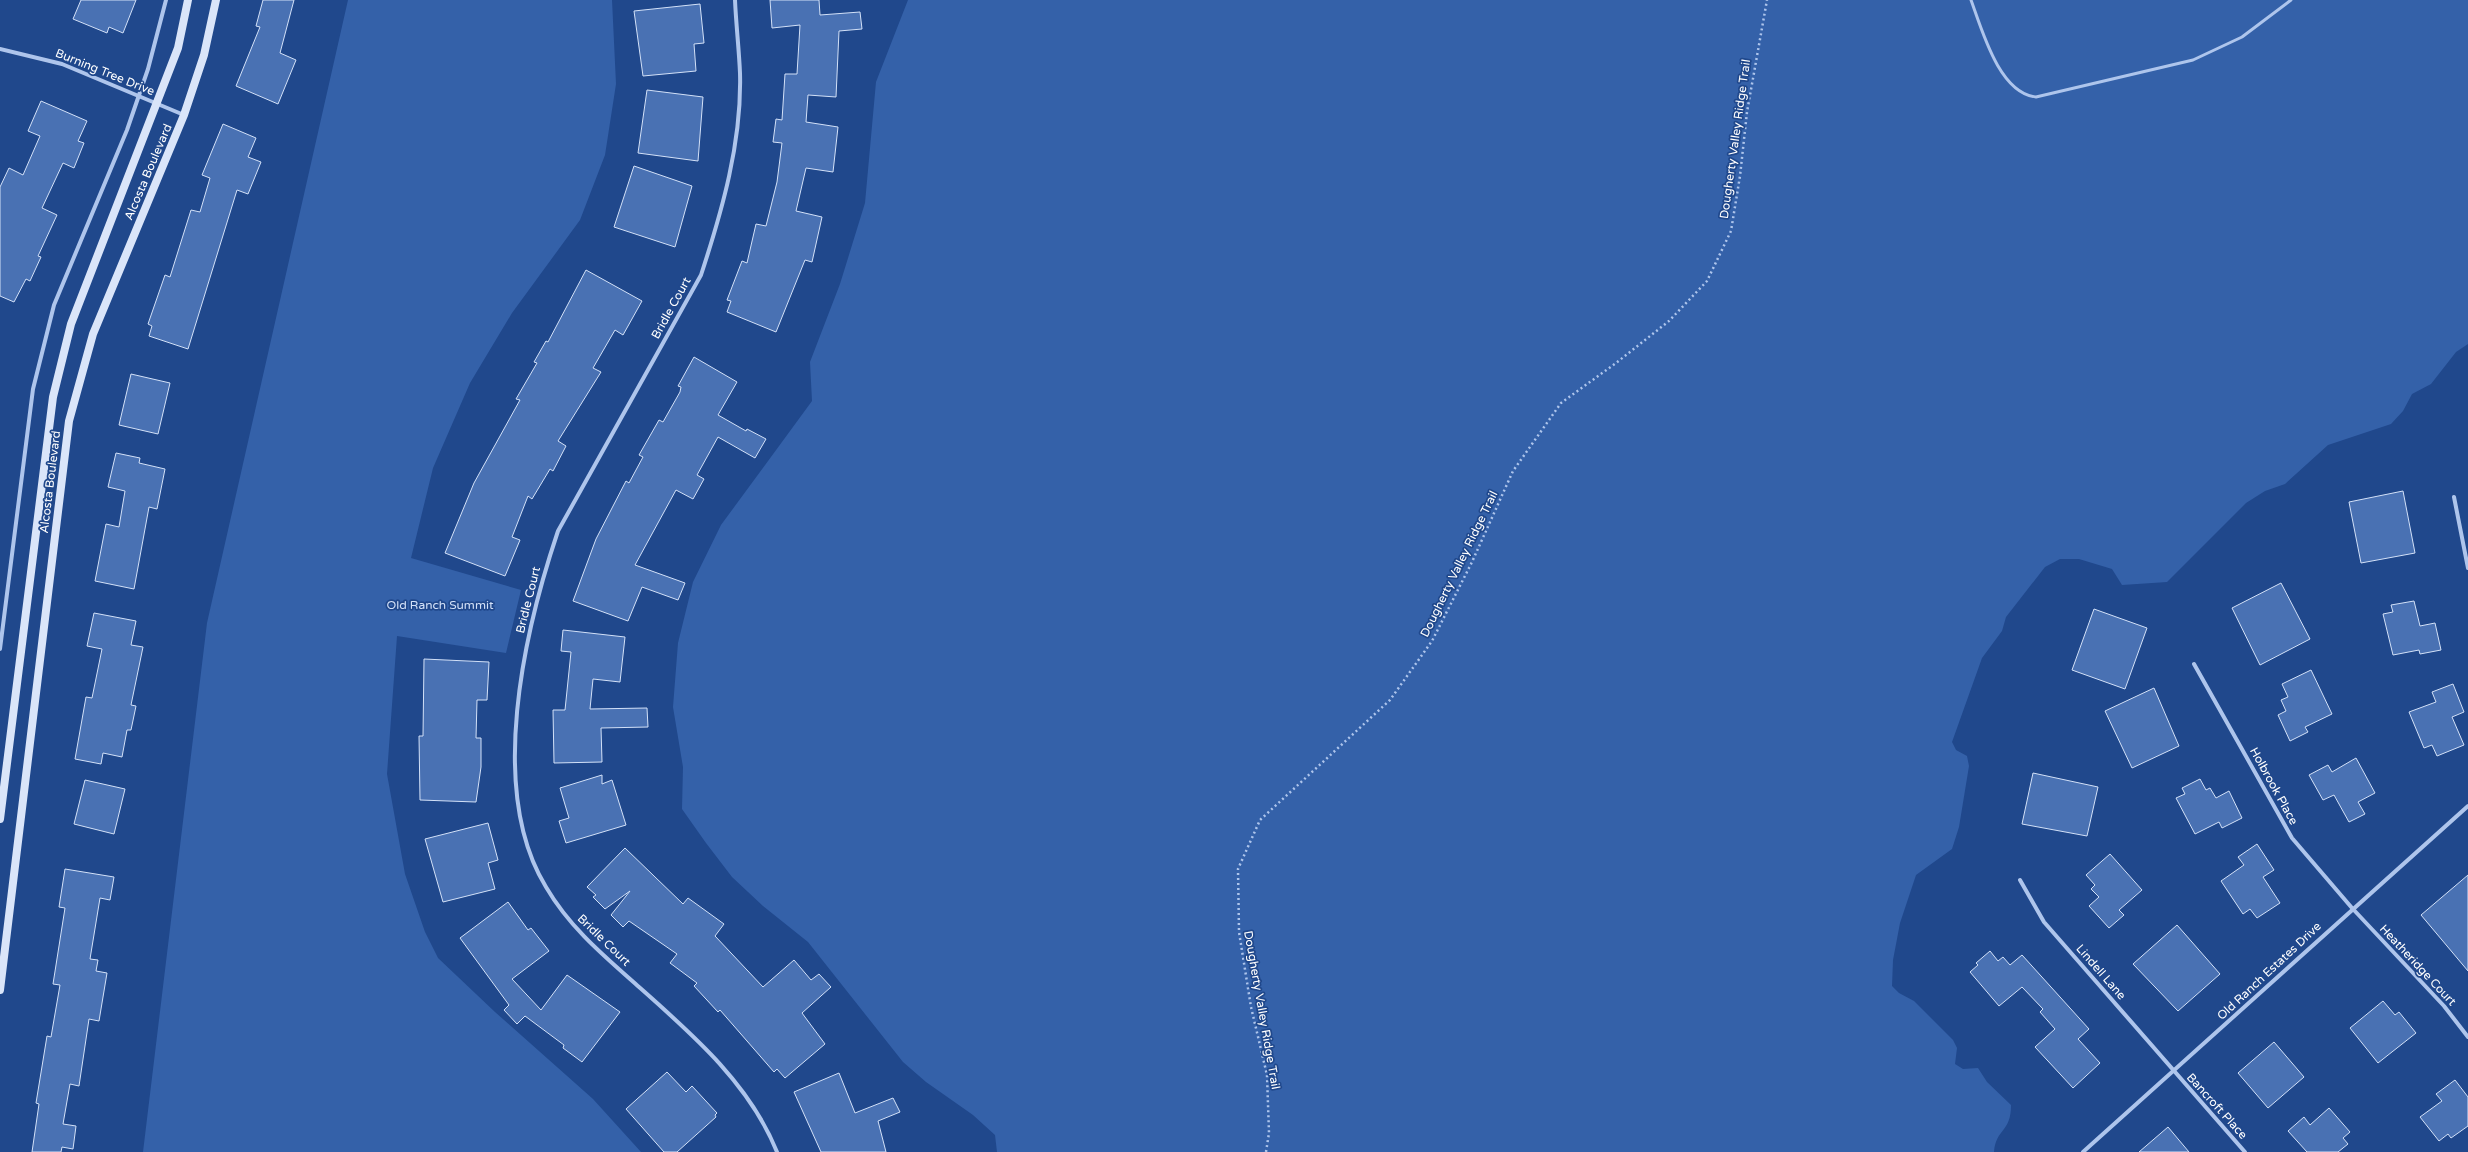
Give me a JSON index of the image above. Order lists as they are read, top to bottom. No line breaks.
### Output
{"streets":{"main road":["Alcosta Boulevard"],"street":["Burning Tree Drive","Bridle Court","Holbrook Place","Heatheridge Court","Old Ranch Estates Drive","Lindell Lane","Bancroft Place"],"path":["Dougherty Valley Ridge Trail"]},"crossings":[["Burning Tree Drive","Alcosta Boulevard"],["Holbrook Place","Heatheridge Court"],["Holbrook Place","Old Ranch Estates Drive"],["Heatheridge Court","Old Ranch Estates Drive"],["Old Ranch Estates Drive","Lindell Lane"],["Old Ranch Estates Drive","Bancroft Place"],["Lindell Lane","Bancroft Place"]],"parks":["Old Ranch Summit"]}
